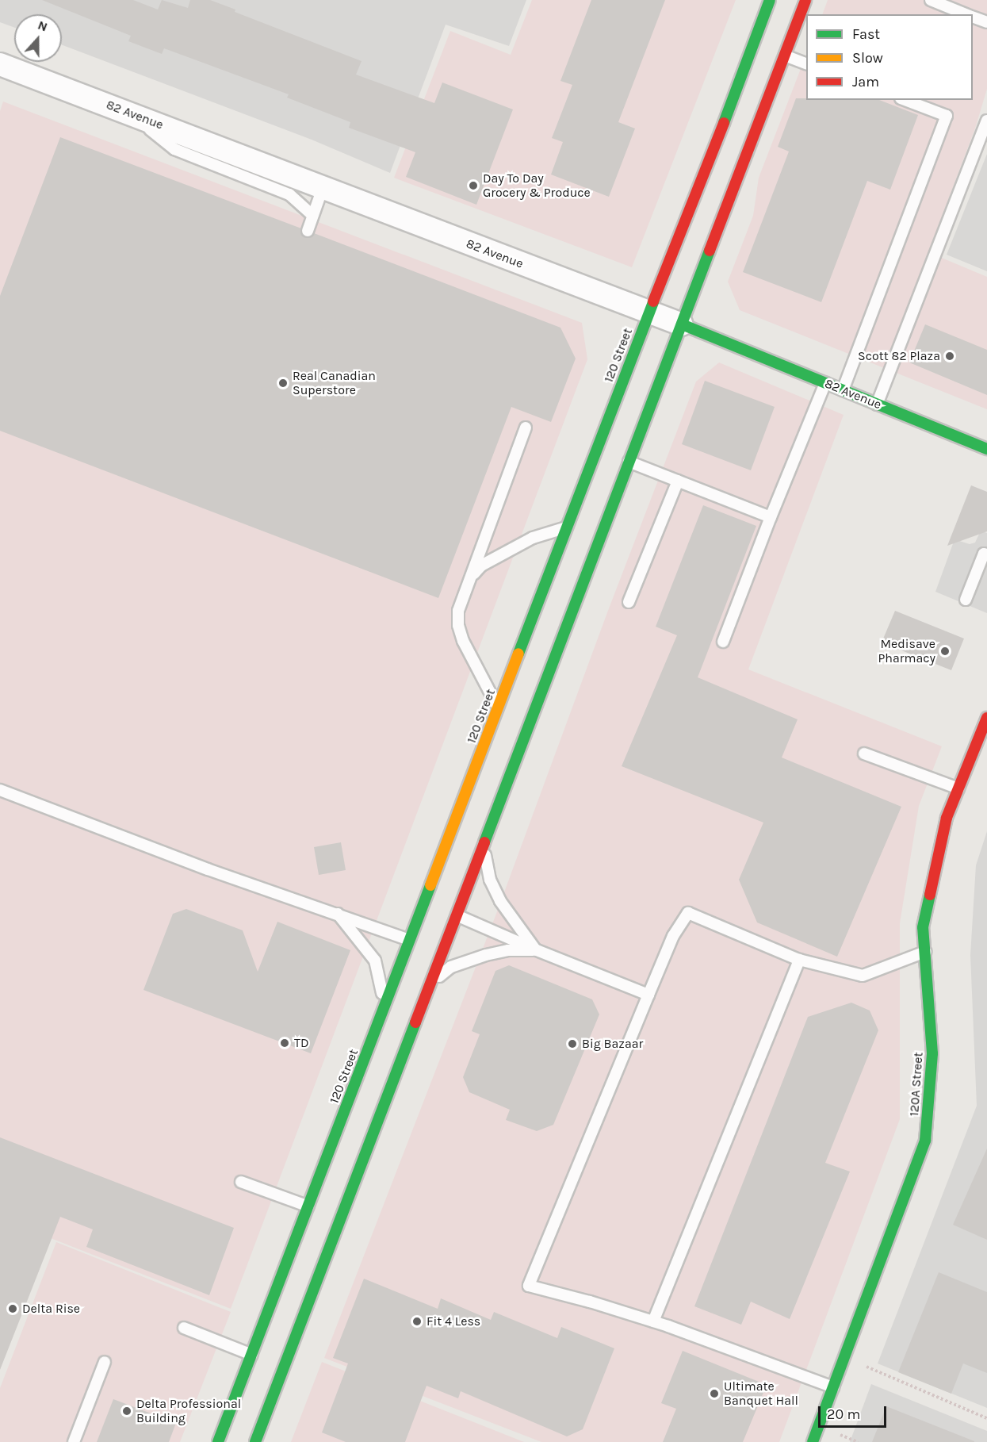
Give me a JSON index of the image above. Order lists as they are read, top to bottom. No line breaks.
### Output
{"streets":{"main road":["82 Avenue","120 Street","120A Street"]},"crossings":[["82 Avenue","120 Street"]],"places":["Day To Day Grocery & Produce","Scott 82 Plaza","Real Canadian Superstore","Medisave Pharmacy","TD","Big Bazaar","Delta Rise","Fit 4 Less","Ultimate Banquet Hall","Delta Professional Building"],"legend":["Fast","Slow","Jam"],"scale_bar":"20 m","north":"top"}
